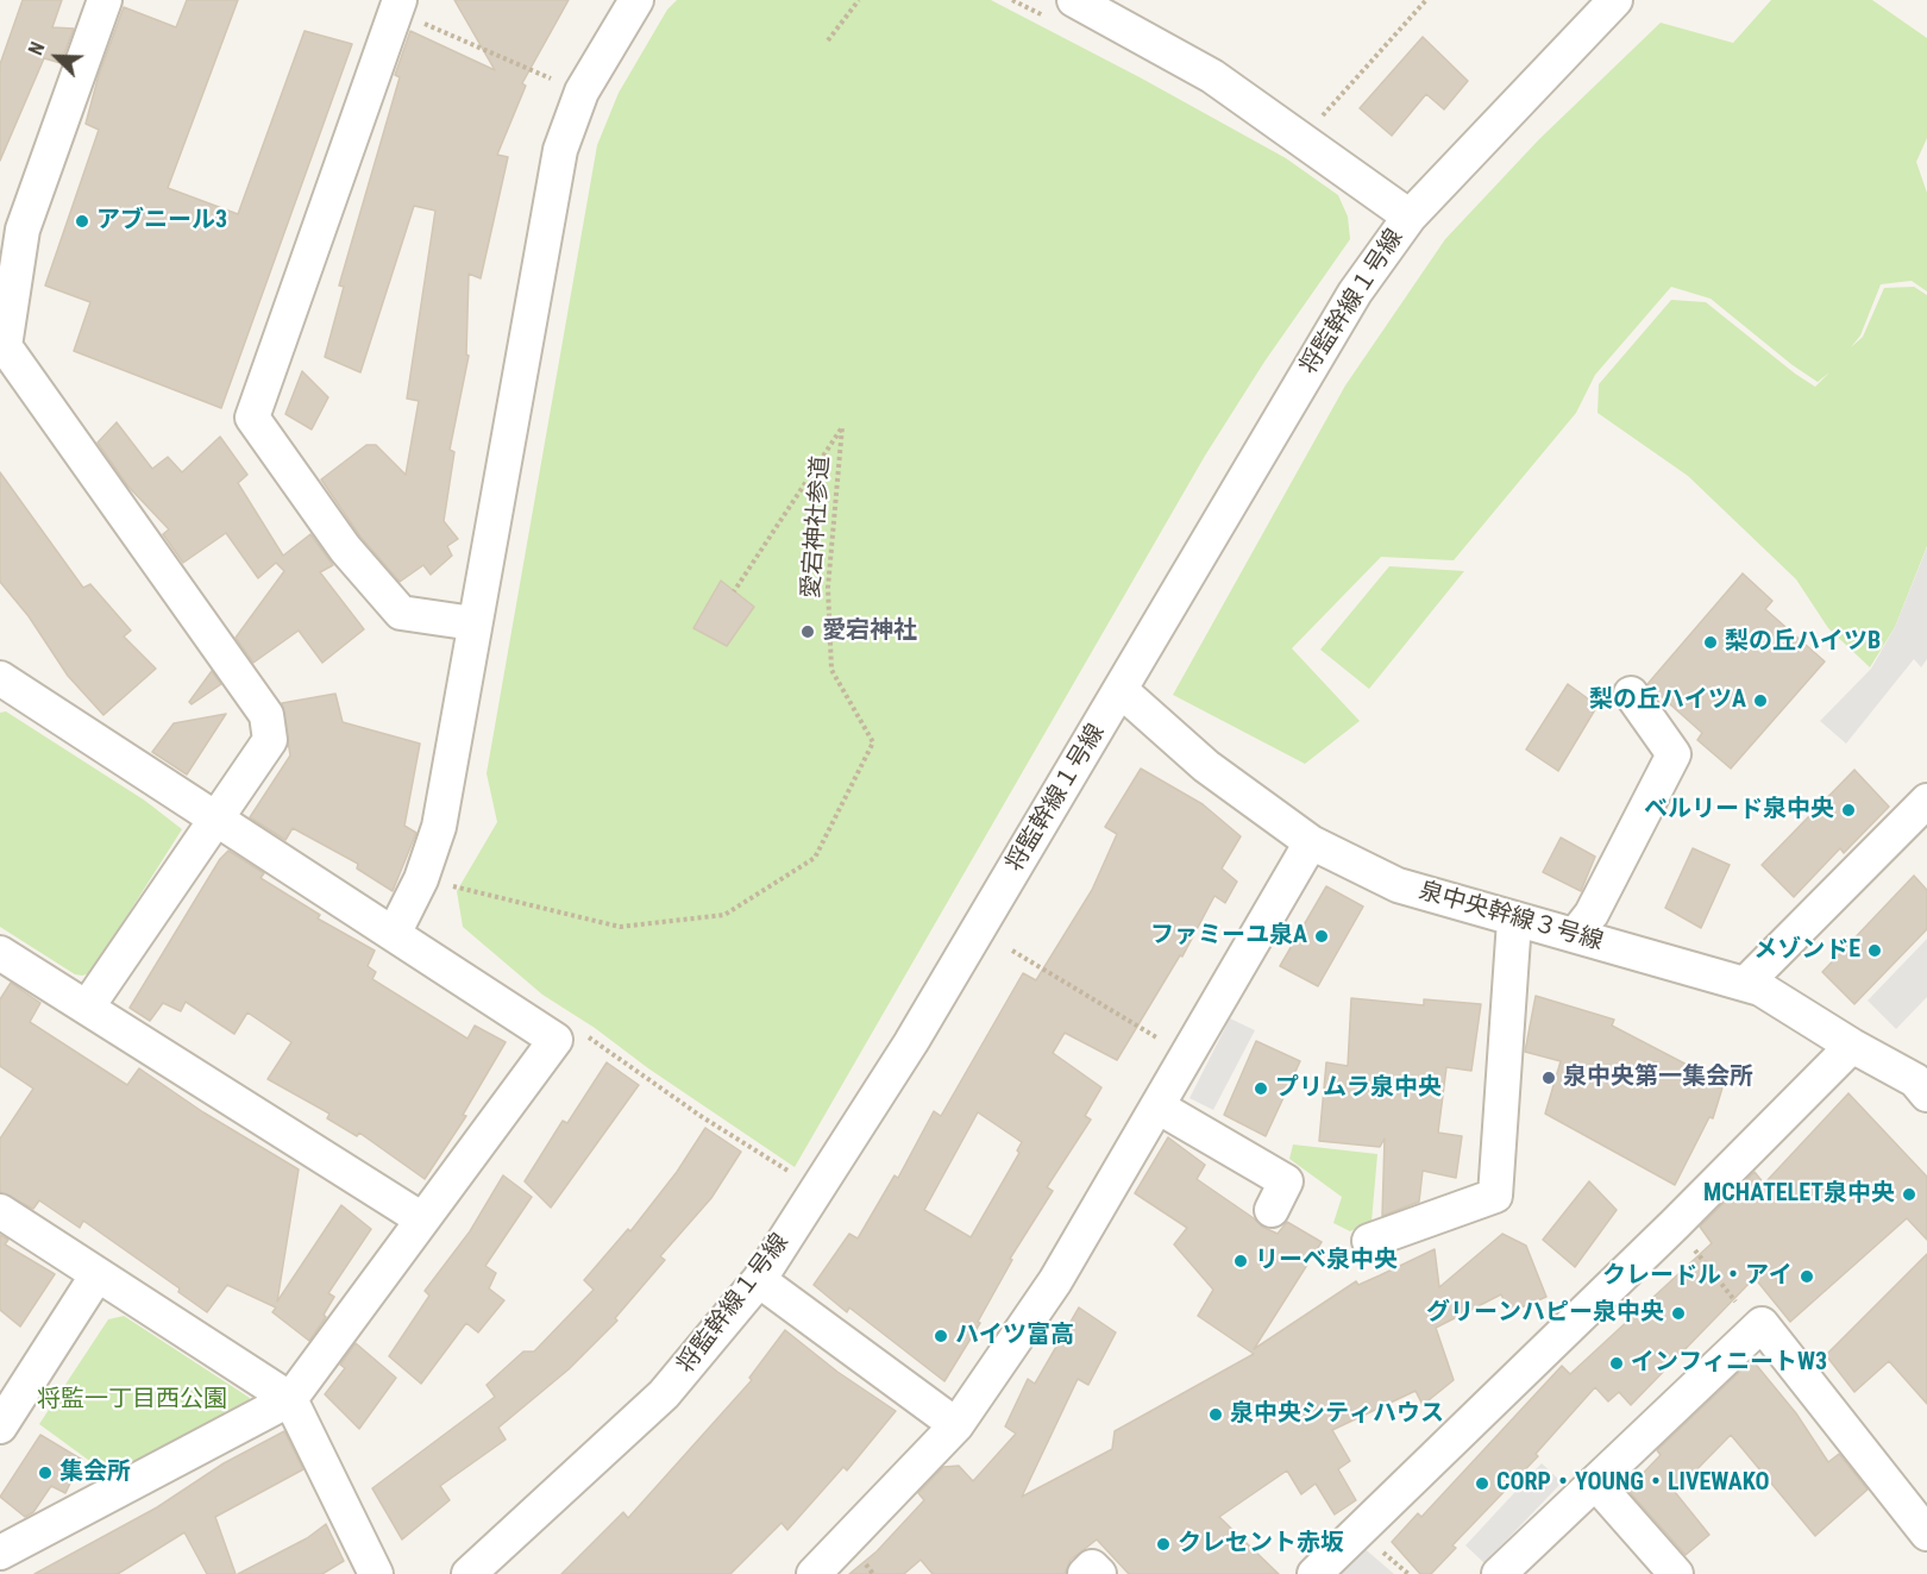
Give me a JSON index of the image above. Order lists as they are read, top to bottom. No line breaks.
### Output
{"streets":{"street":["将監幹線１号線","泉中央幹線３号線"],"path":["愛宕神社参道"]},"crossings":[["将監幹線１号線","泉中央幹線３号線"]],"parks":["将監一丁目西公園"],"places":["アブニール3","愛宕神社","梨の丘ハイツB","梨の丘ハイツA","ベルリード泉中央","ファミーユ泉A","メゾンドE","泉中央第一集会所","プリムラ泉中央","MCHATELET泉中央","リーベ泉中央","クレードル・アイ","グリーンハピー泉中央","ハイツ富高","インフィニートW3","泉中央シティハウス","集会所","CORP・YOUNG・LIVEWAKO","クレセント赤坂"],"north":"top left"}
